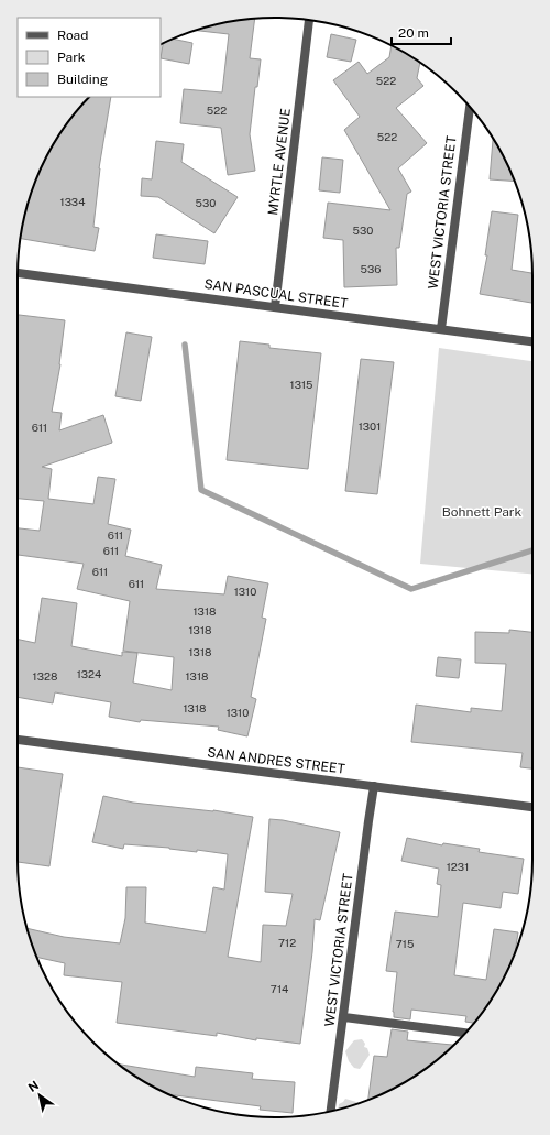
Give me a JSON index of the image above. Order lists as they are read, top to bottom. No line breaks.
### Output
{"streets":{"street":["MYRTLE AVENUE","WEST VICTORIA STREET","SAN PASCUAL STREET","SAN ANDRES STREET"]},"crossings":[["MYRTLE AVENUE","SAN PASCUAL STREET"],["WEST VICTORIA STREET","SAN PASCUAL STREET"],["WEST VICTORIA STREET","SAN ANDRES STREET"]],"parks":["Bohnett Park"],"house_numbers":["522","522","522","1334","530","530","536","1315","1301","611","611","611","611","611","1310","1318","1318","1318","1324","1328","1318","1318","1310","1231","712","715","714"],"legend":["Road","Park","Building"],"scale_bar":"20 m","north":"top left"}
